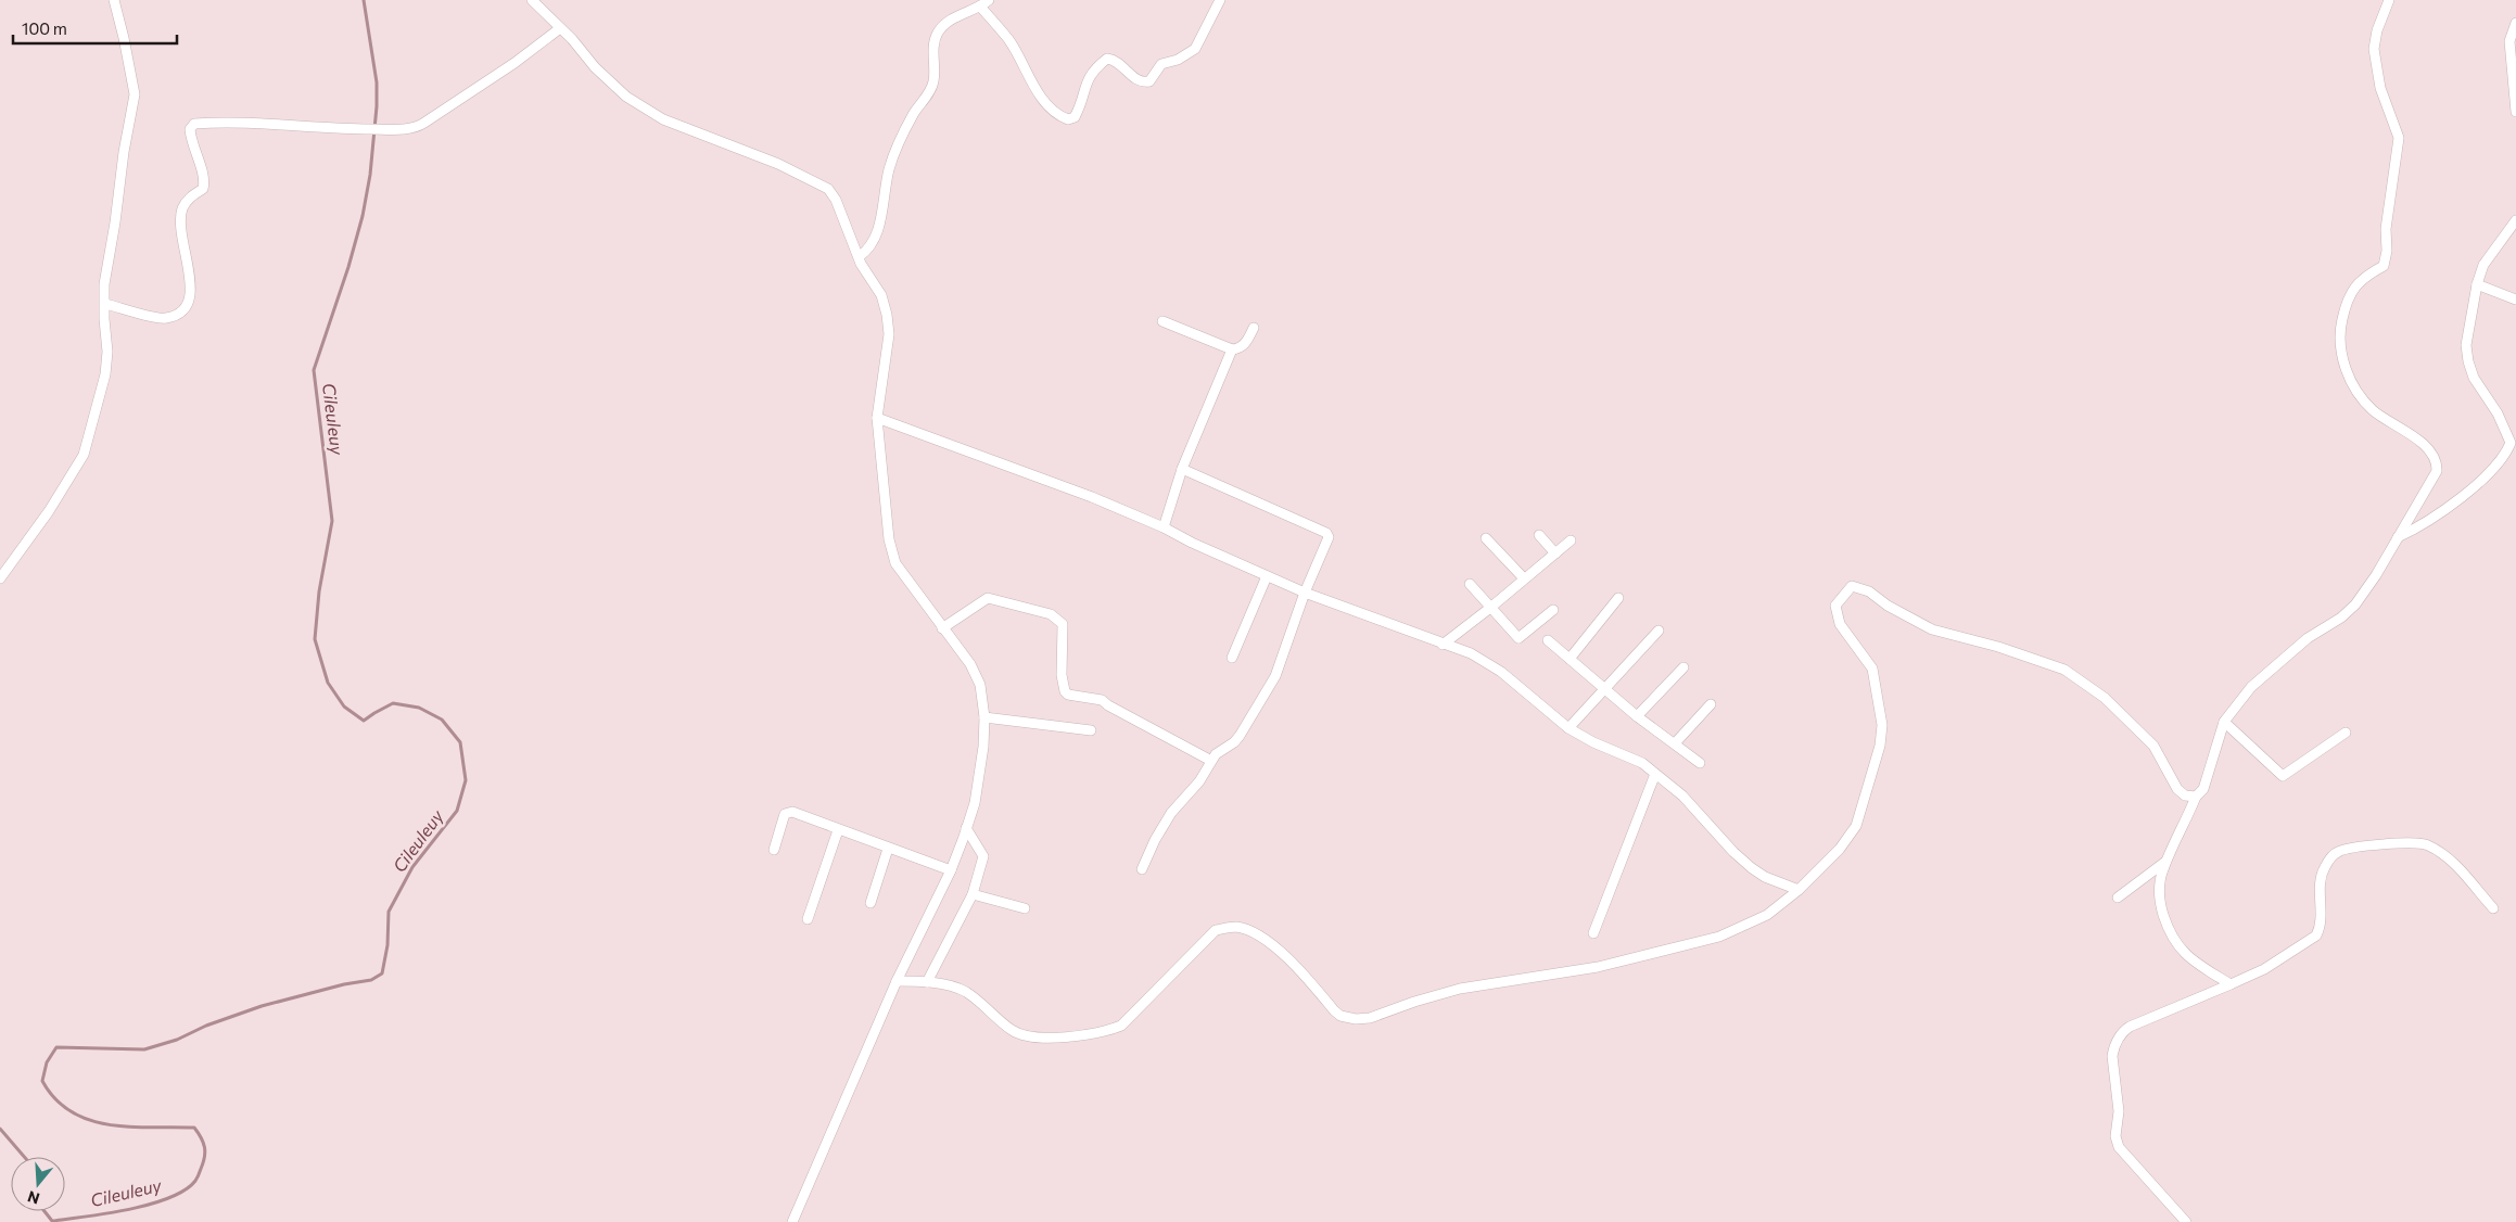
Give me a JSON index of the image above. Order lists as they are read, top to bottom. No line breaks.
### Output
{"water":["Cileuleuy"],"scale_bar":"100 m","north":"bottom"}
